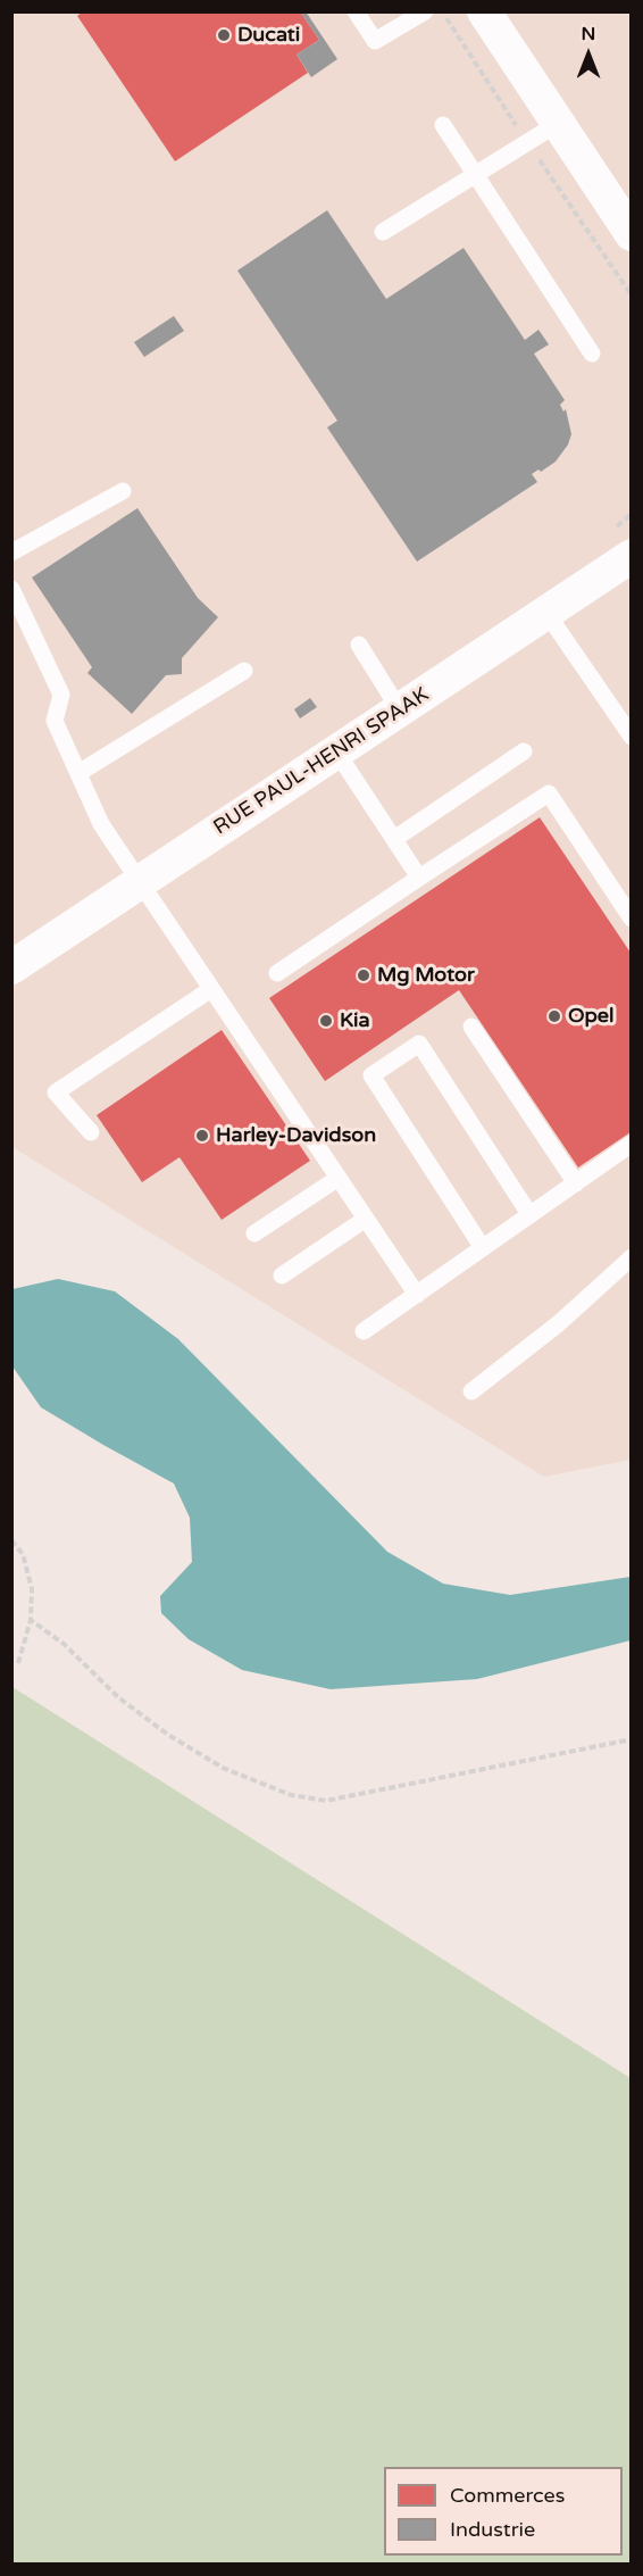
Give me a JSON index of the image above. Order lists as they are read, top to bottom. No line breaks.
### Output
{"streets":{"street":["RUE PAUL-HENRI SPAAK"]},"places":["Ducati","Mg Motor","Opel","Kia","Harley-Davidson"],"legend":["Commerces","Industrie"],"north":"top"}
